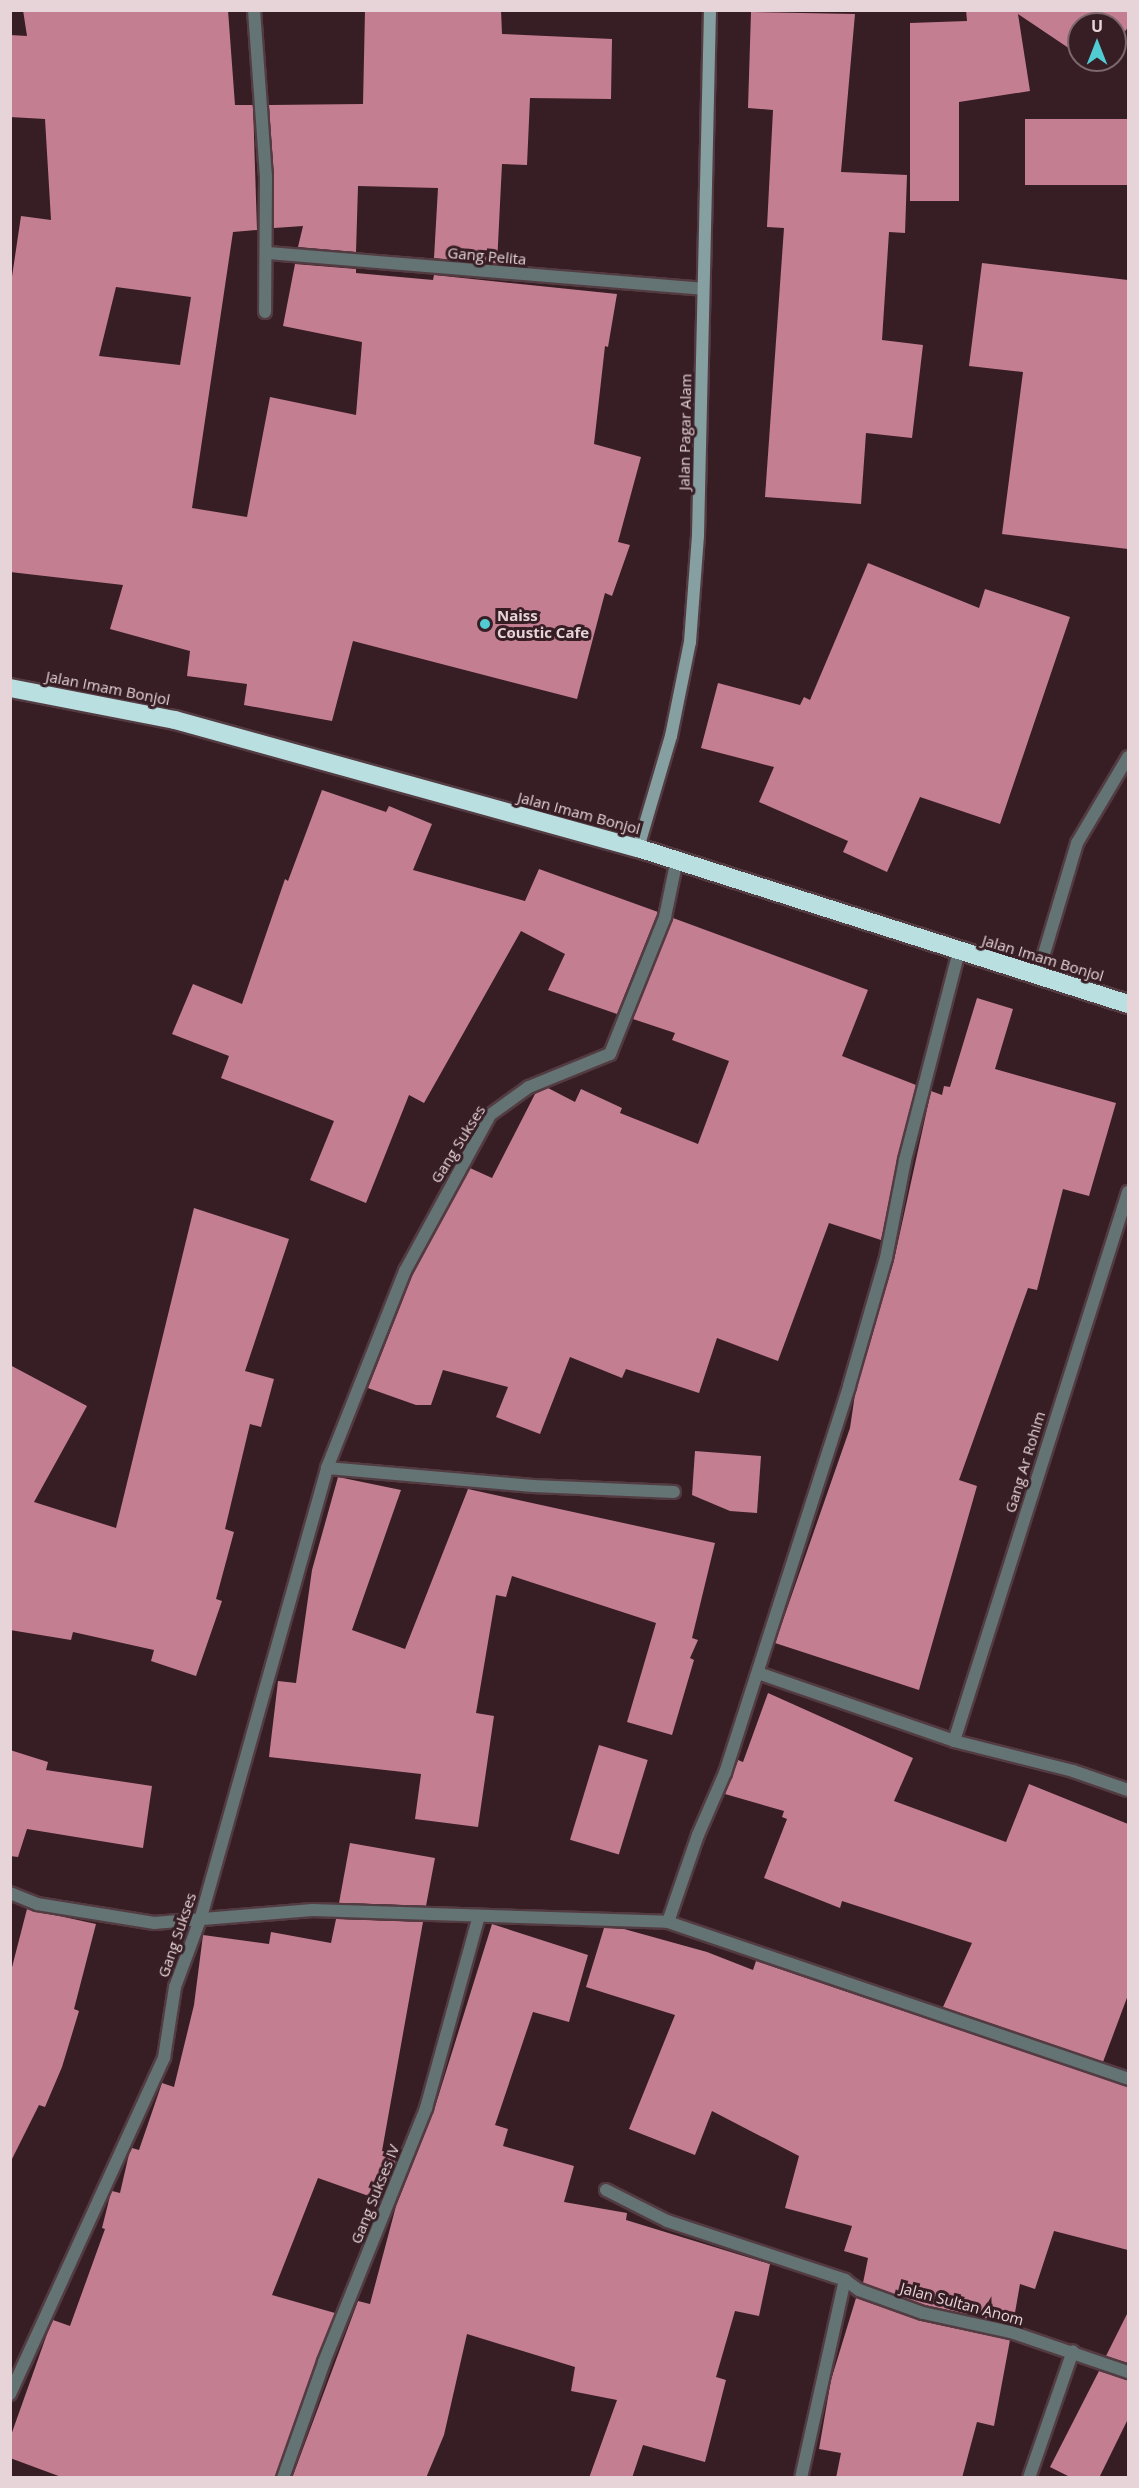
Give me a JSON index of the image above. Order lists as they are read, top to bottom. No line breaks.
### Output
{"streets":{"highway":["Jalan Imam Bonjol"],"street":["Gang Pelita","Jalan Pagar Alam","Gang Sukses","Gang Ar Rohim","Gang Sukses IV","Jalan Sultan Anom"]},"crossings":[["Gang Pelita","Jalan Pagar Alam"],["Jalan Pagar Alam","Jalan Imam Bonjol"],["Jalan Imam Bonjol","Gang Sukses"]],"places":["Naiss Coustic Cafe"],"north":"top"}
